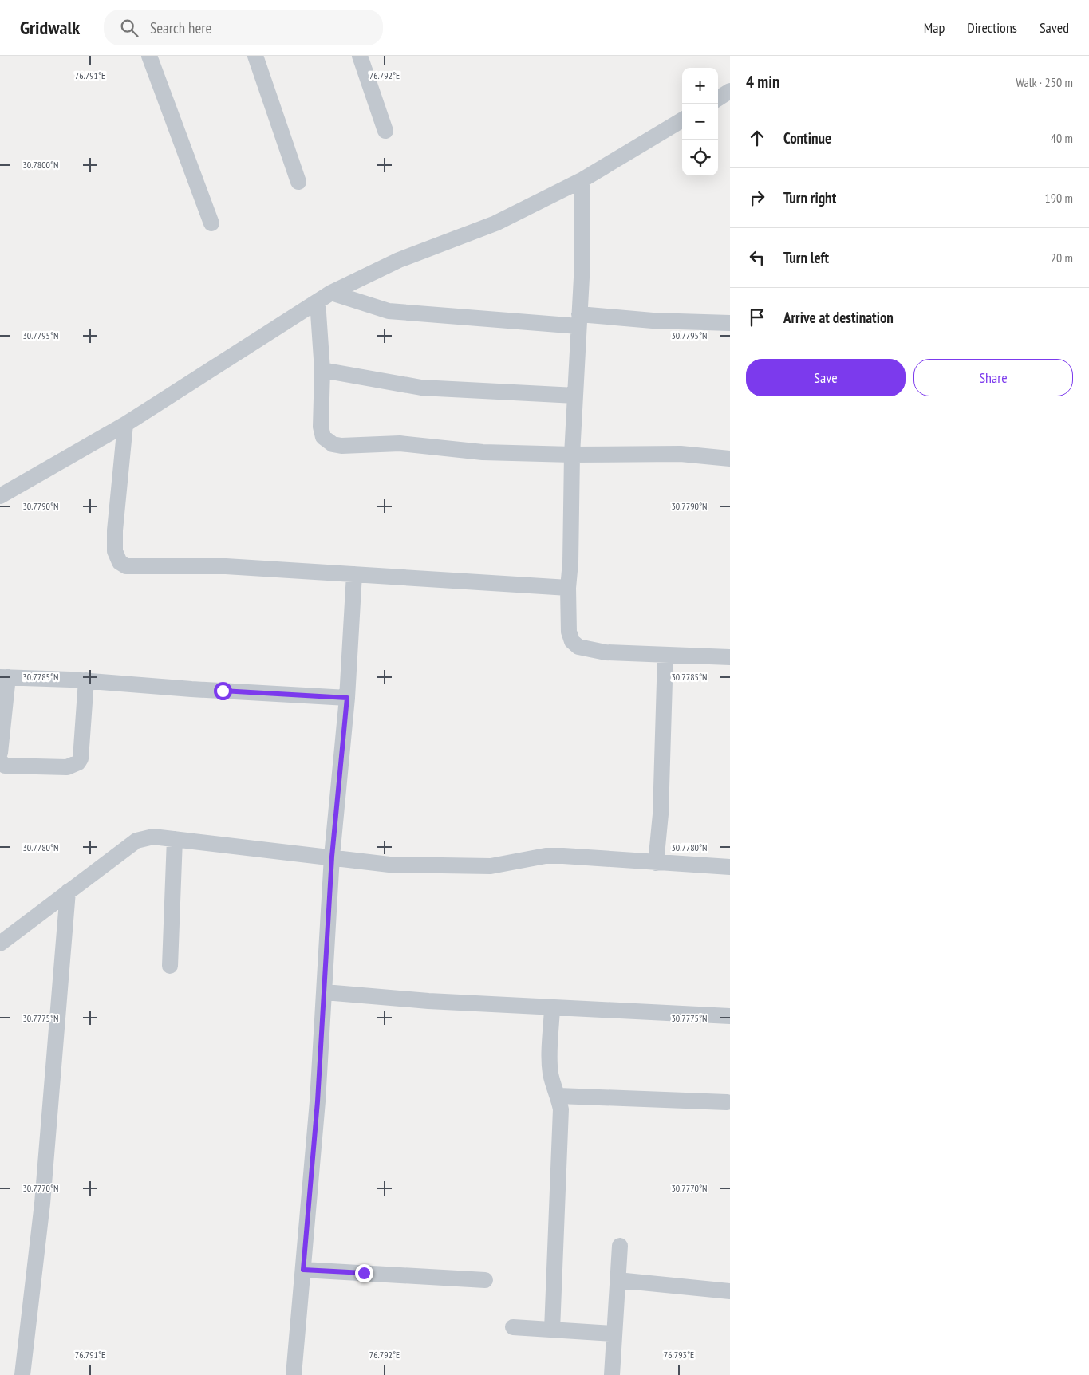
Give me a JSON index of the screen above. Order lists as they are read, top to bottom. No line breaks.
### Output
{"page":{"header":"Gridwalk","search":"Search here","nav":["Map","Directions","Saved"],"heading":["4 min","Walk · 250 m"],"map_buttons":["+","−"],"list":[["Continue","40 m"],["Turn right","190 m"],["Turn left","20 m"],"Arrive at destination"],"buttons":["Save","Share"]},"coordinates":["76.791°E","76.792°E","30.7800°N","30.7795°N","30.7790°N","30.7785°N","30.7780°N","30.7775°N","30.7770°N","76.793°E"]}
